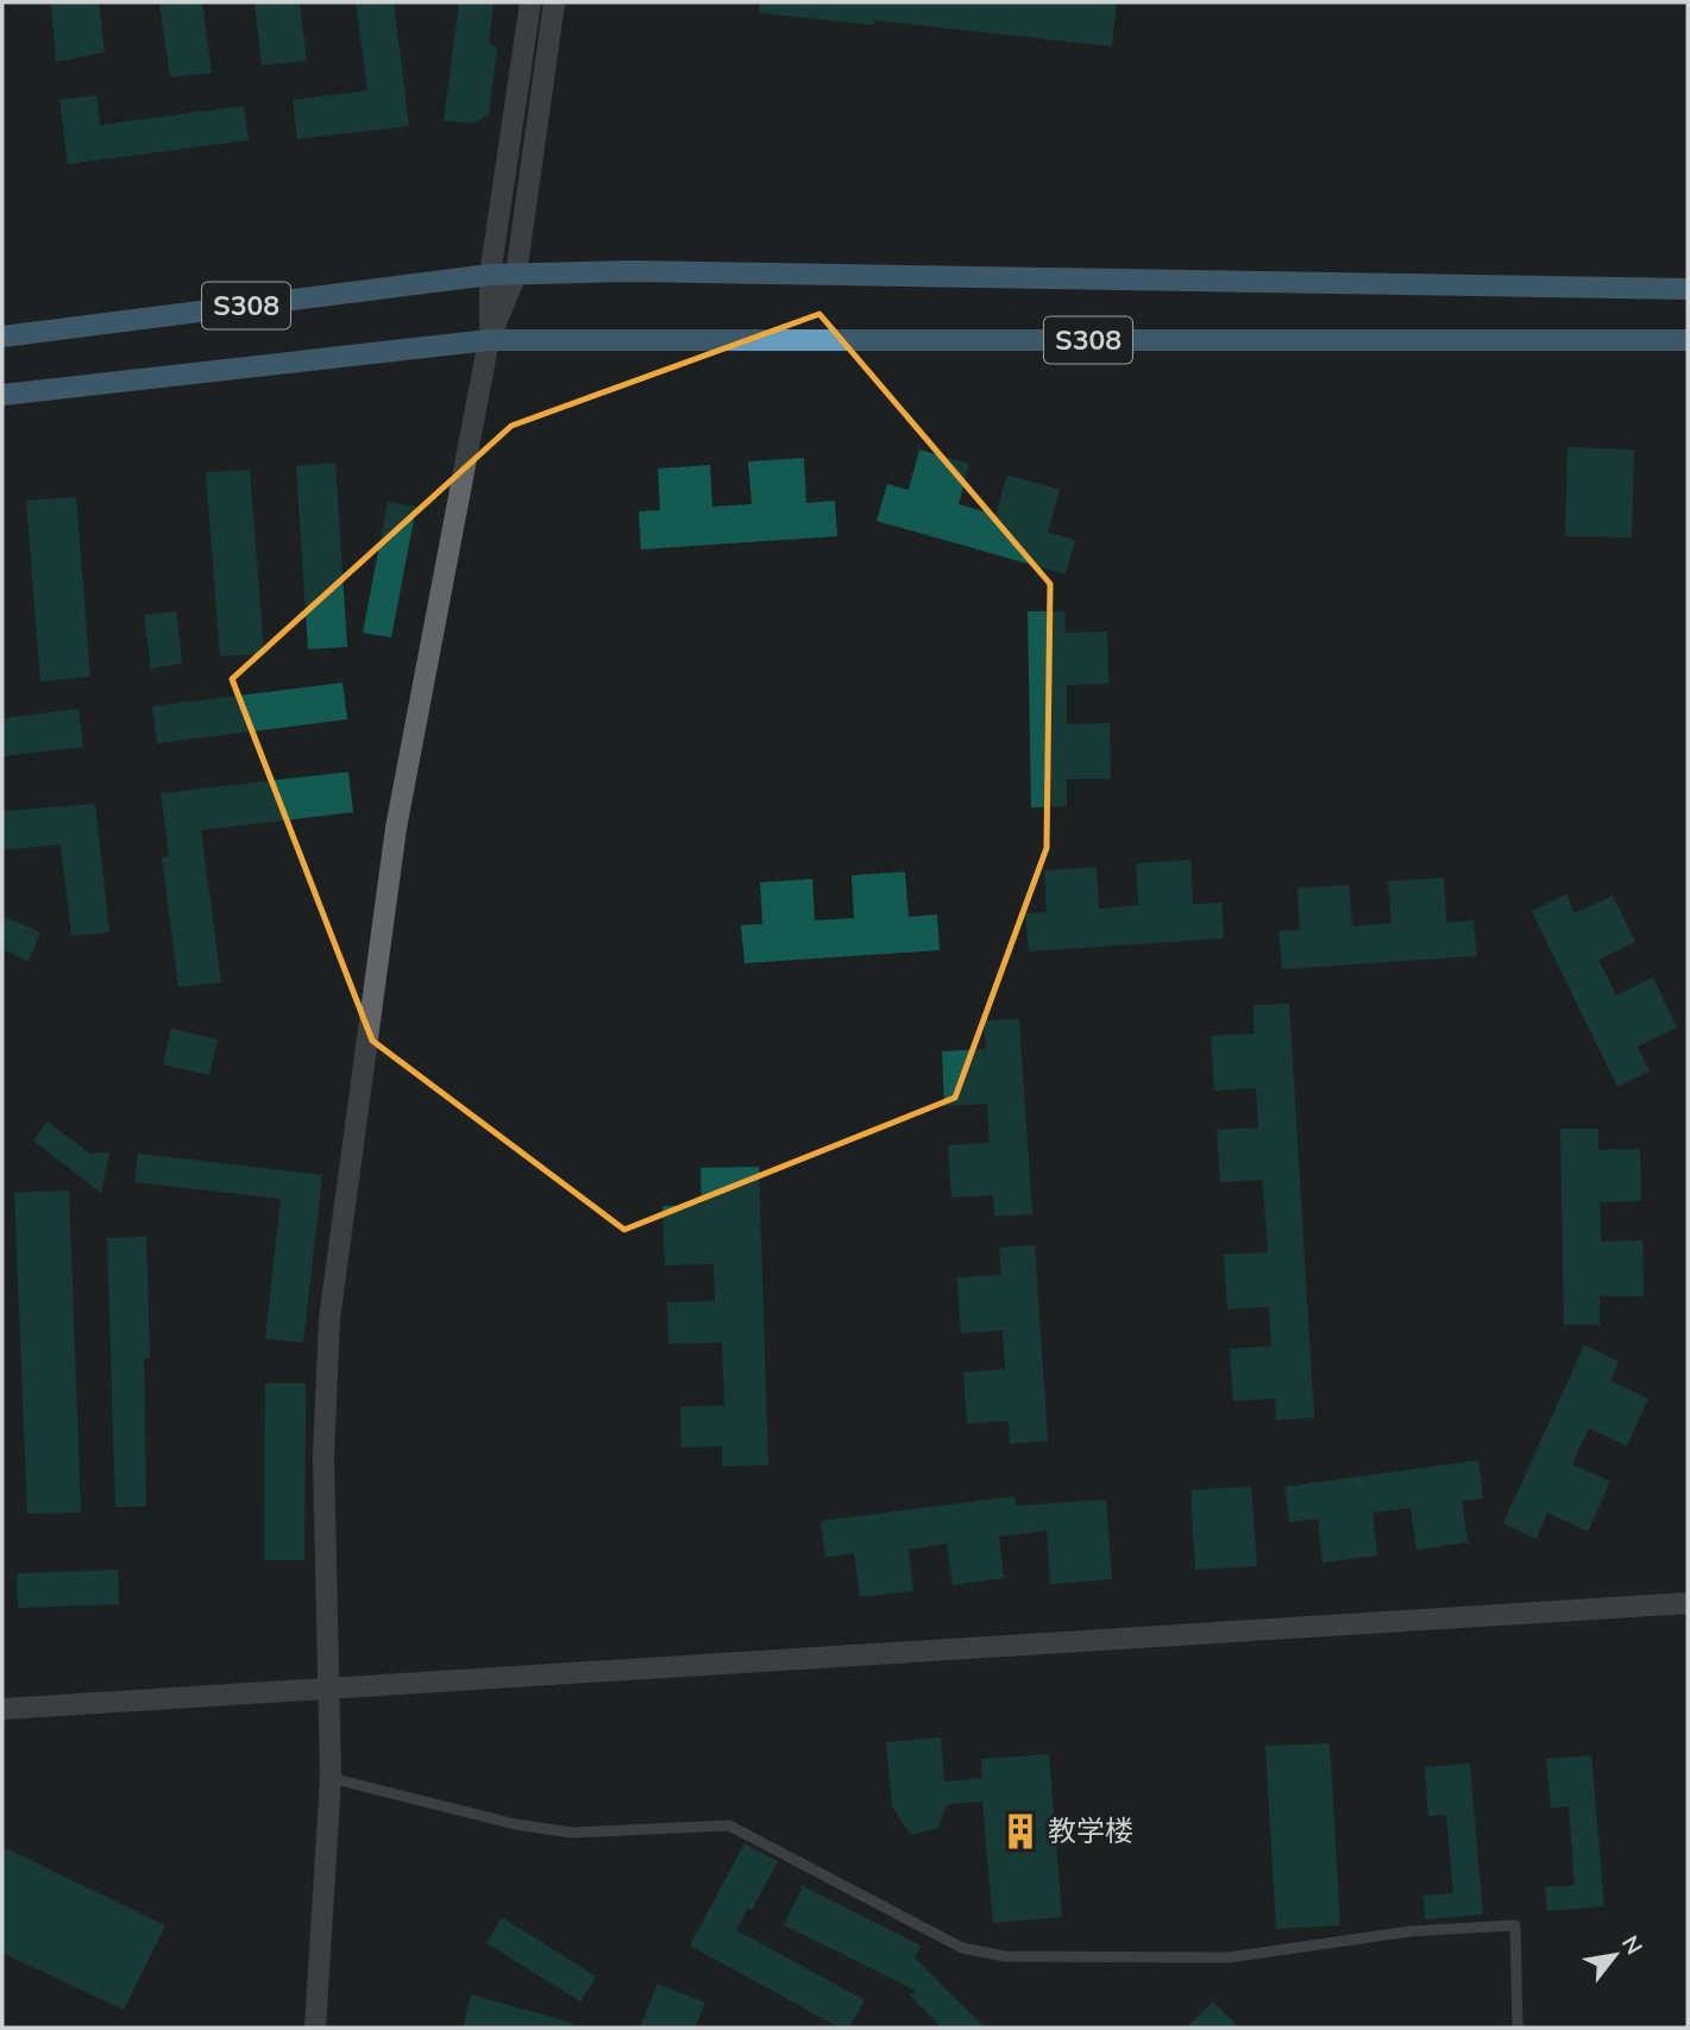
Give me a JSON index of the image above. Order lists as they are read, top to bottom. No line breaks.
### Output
{"streets":{"main road":["S308"]},"places":{"building":["教学楼"]},"north":"top right"}
